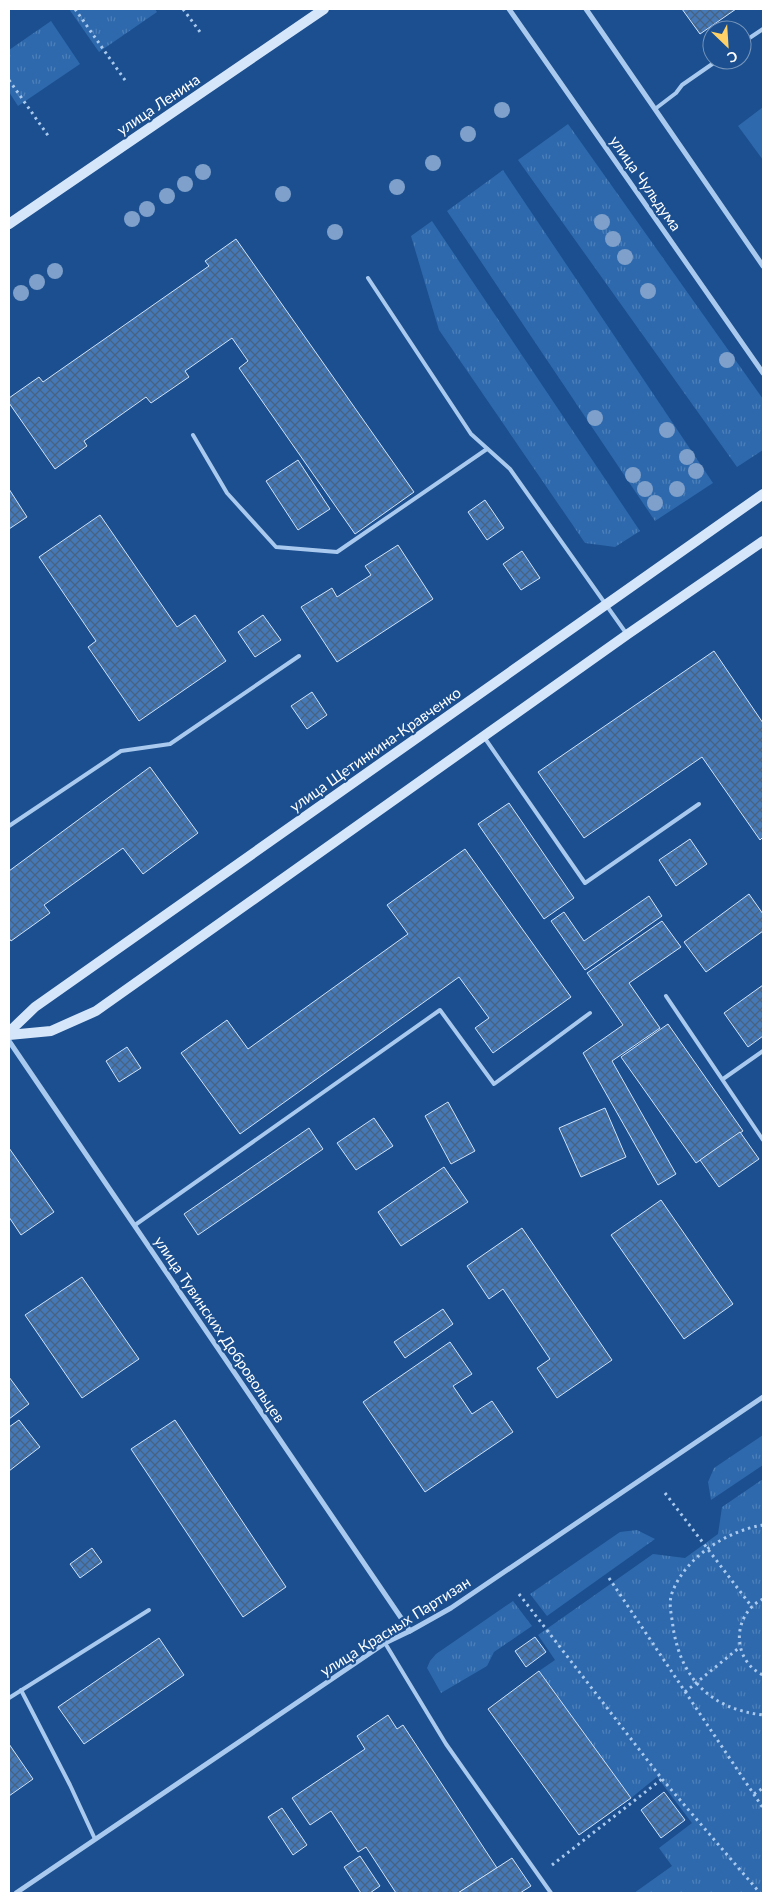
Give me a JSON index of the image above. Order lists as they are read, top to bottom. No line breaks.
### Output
{"streets":{"street":["улица Ленина","улица Чульдума","улица Щетинкина-Кравченко","улица Тувинских Добровольцев","улица Красных Партизан"]},"crossings":[["улица Тувинских Добровольцев","улица Красных Партизан"]],"north":"bottom right"}
